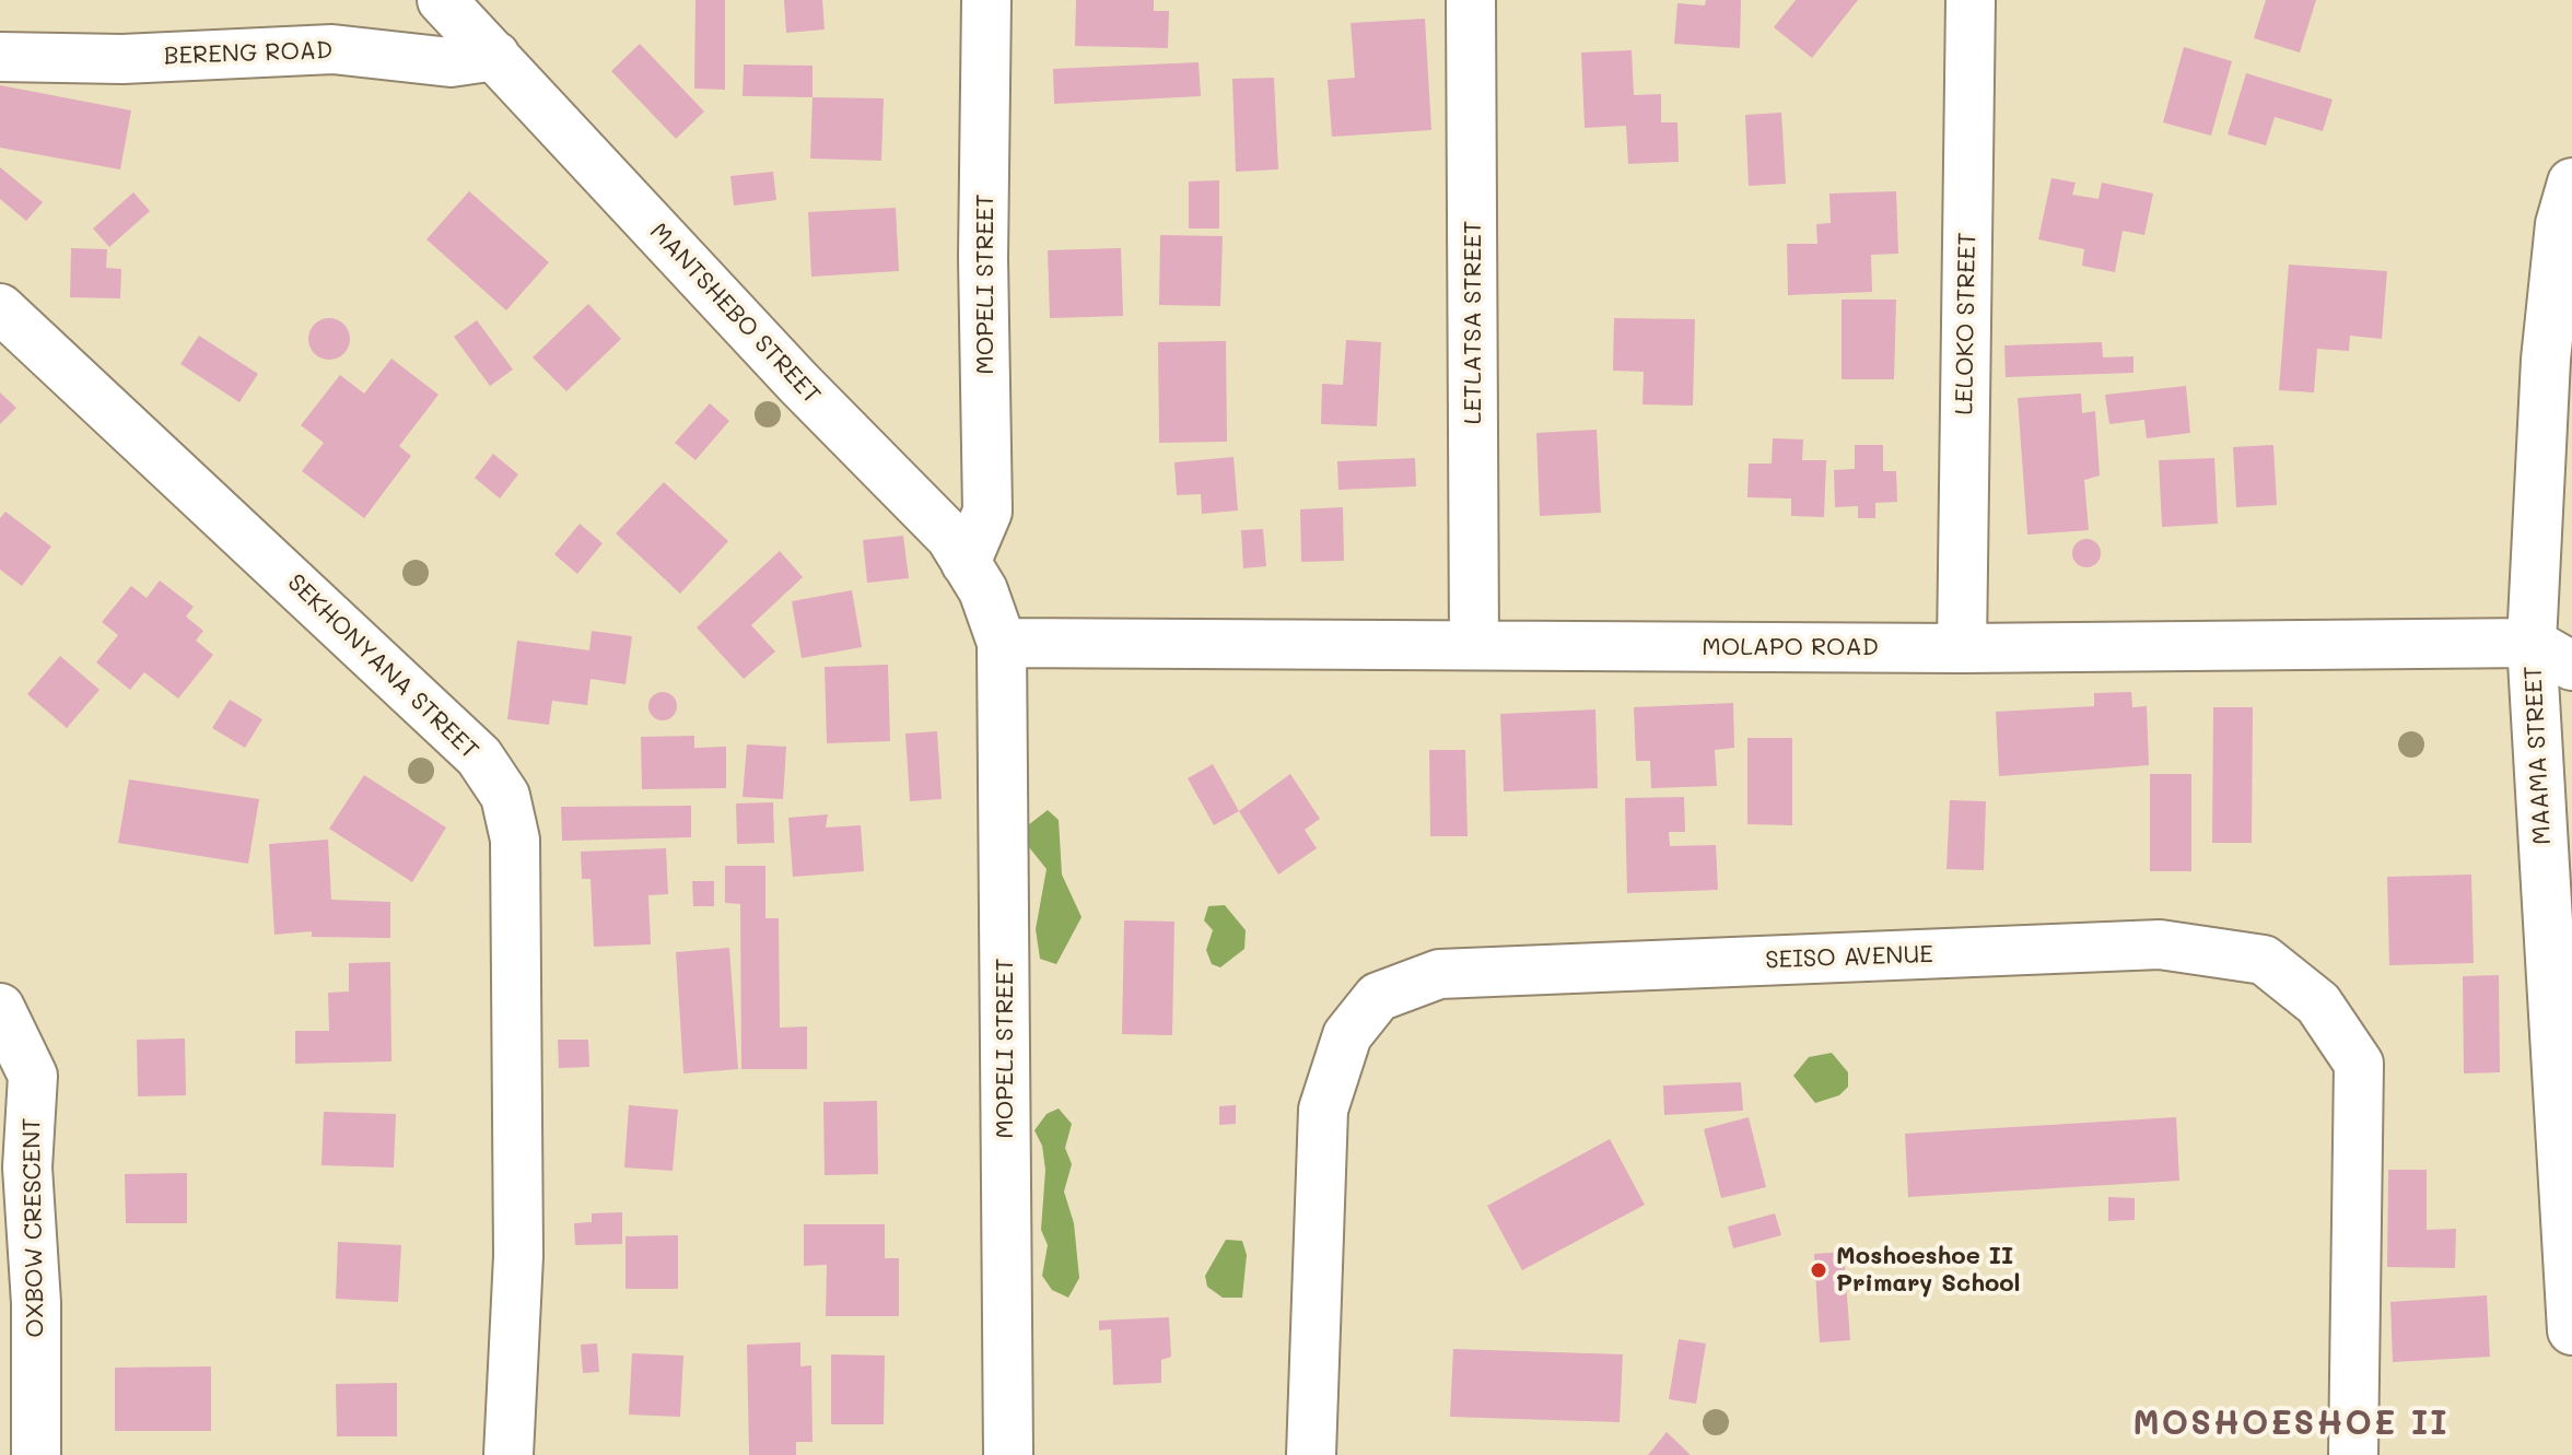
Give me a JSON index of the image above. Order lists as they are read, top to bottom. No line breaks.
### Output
{"streets":{"street":["BERENG ROAD","MOPELI STREET","MANTSHEBO STREET","LETLATSA STREET","LELOKO STREET","MOLAPO ROAD","SEKHONYANA STREET","MAAMA STREET","SEISO AVENUE","OXBOW CRESCENT"]},"crossings":[["BERENG ROAD","MANTSHEBO STREET"],["MOPELI STREET","MANTSHEBO STREET"],["MOPELI STREET","MOLAPO ROAD"],["MANTSHEBO STREET","MOLAPO ROAD"],["LETLATSA STREET","MOLAPO ROAD"],["LELOKO STREET","MOLAPO ROAD"],["MOLAPO ROAD","MAAMA STREET"]],"districts":["MOSHOESHOE II"],"places":["Moshoeshoe II Primary School"]}
